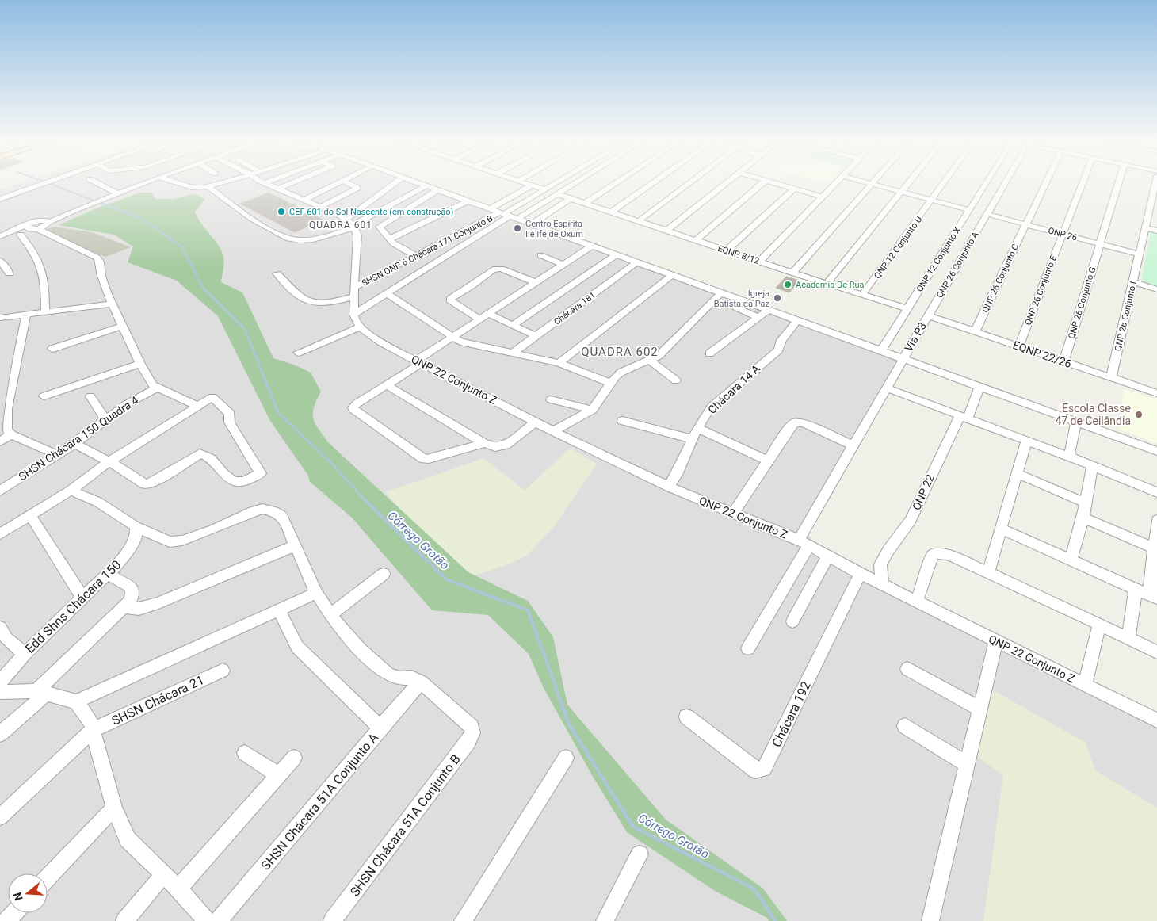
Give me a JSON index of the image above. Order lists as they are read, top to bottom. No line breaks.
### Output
{"streets":{"street":["QNP 26","QNP 12 Conjunto U","SHSN QNP 6 Chácara 171 Conjunto B","EQNP 8/12","QNP 12 Conjunto X","QNP 26 Conjunto A","QNP 26 Conjunto C","QNP 26 Conjunto E","QNP 26 Conjunto G","Chácara 181","QNP 26 Conjunto I","Via P3","EQNP 22/26","QNP 22 Conjunto Z","Chácara 14 A","SHSN Chácara 150 Quadra 4","QNP 22","Edd Shns Chácara 150","SHSN Chácara 21","Chácara 192","SHSN Chácara 51A Conjunto A","SHSN Chácara 51A Conjunto B"]},"crossings":[["QNP 26","QNP 26 Conjunto A"],["QNP 26","QNP 26 Conjunto C"],["QNP 26","QNP 26 Conjunto E"],["QNP 26","QNP 26 Conjunto G"],["QNP 26","QNP 26 Conjunto I"],["QNP 12 Conjunto U","EQNP 8/12"],["EQNP 8/12","QNP 12 Conjunto X"],["EQNP 8/12","Via P3"],["QNP 12 Conjunto X","Via P3"],["QNP 26 Conjunto A","Via P3"],["QNP 26 Conjunto A","EQNP 22/26"],["QNP 26 Conjunto C","EQNP 22/26"],["QNP 26 Conjunto E","EQNP 22/26"],["QNP 26 Conjunto G","EQNP 22/26"],["QNP 26 Conjunto I","EQNP 22/26"],["Via P3","EQNP 22/26"],["Via P3","QNP 22 Conjunto Z"],["QNP 22 Conjunto Z","Chácara 14 A"],["QNP 22 Conjunto Z","Chácara 192"]],"districts":["QUADRA 601","QUADRA 602"],"water":["Córrego Grotão"],"places":["CEF 601 do Sol Nascente (em construção)","Centro Espírita Ilé Ifé de Oxum","Academia De Rua","Igreja Batista da Paz","Escola Classe 47 de Ceilândia"],"north":"left"}
